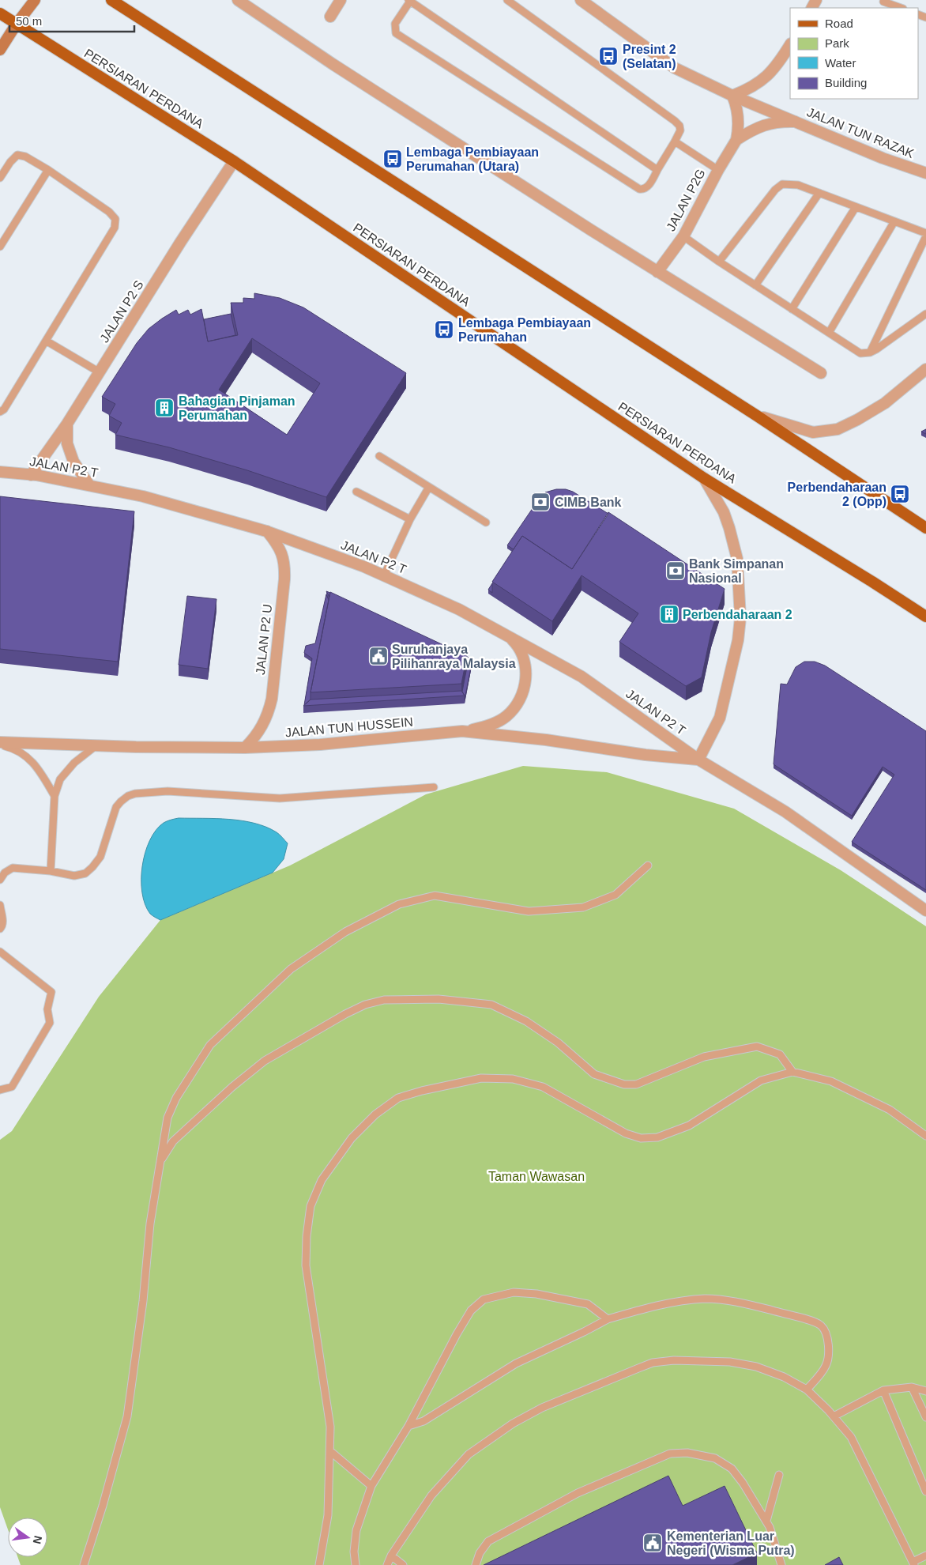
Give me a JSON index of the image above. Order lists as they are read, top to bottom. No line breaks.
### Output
{"streets":{"main road":["PERSIARAN PERDANA"],"street":["JALAN TUN RAZAK","JALAN P2G","JALAN P2 S","JALAN P2 T","JALAN P2 U","JALAN TUN HUSSEIN"]},"crossings":[["PERSIARAN PERDANA","JALAN P2 S"],["JALAN P2 S","JALAN P2 T"],["JALAN P2 T","JALAN P2 U"],["JALAN P2 T","JALAN TUN HUSSEIN"],["JALAN P2 U","JALAN TUN HUSSEIN"]],"parks":["Taman Wawasan"],"places":{"bus stop":["Presint 2 (Selatan)","Lembaga Pembiayaan Perumahan (Utara)","Lembaga Pembiayaan Perumahan","Perbendaharaan 2 (Opp)"],"building":["Bahagian Pinjaman Perumahan","Perbendaharaan 2"],"bank":["CIMB Bank","Bank Simpanan Nasional"],"public building":["Suruhanjaya Pilihanraya Malaysia","Kementerian Luar Negeri (Wisma Putra)"]},"legend":["Road","Park","Water","Building"],"scale_bar":"50 m","north":"right"}
